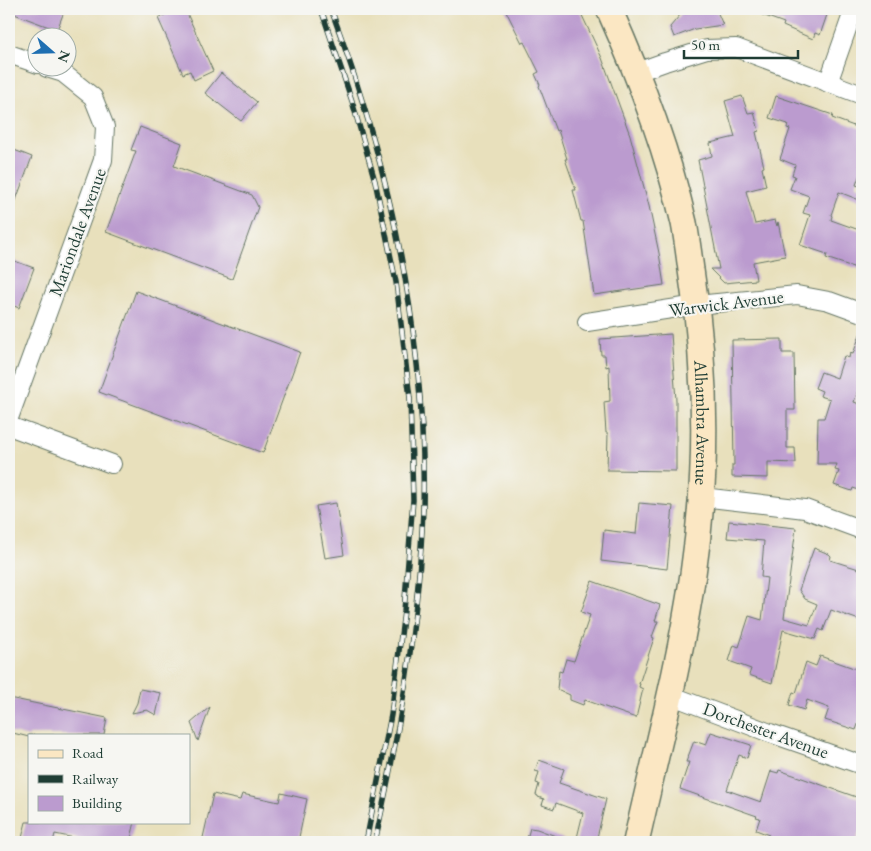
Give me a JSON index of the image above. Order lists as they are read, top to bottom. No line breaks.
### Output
{"streets":{"main road":["Alhambra Avenue"],"street":["Mariondale Avenue","Warwick Avenue","Dorchester Avenue"]},"crossings":[["Warwick Avenue","Alhambra Avenue"],["Alhambra Avenue","Dorchester Avenue"]],"legend":["Road","Railway","Building"],"scale_bar":"50 m","north":"right"}
